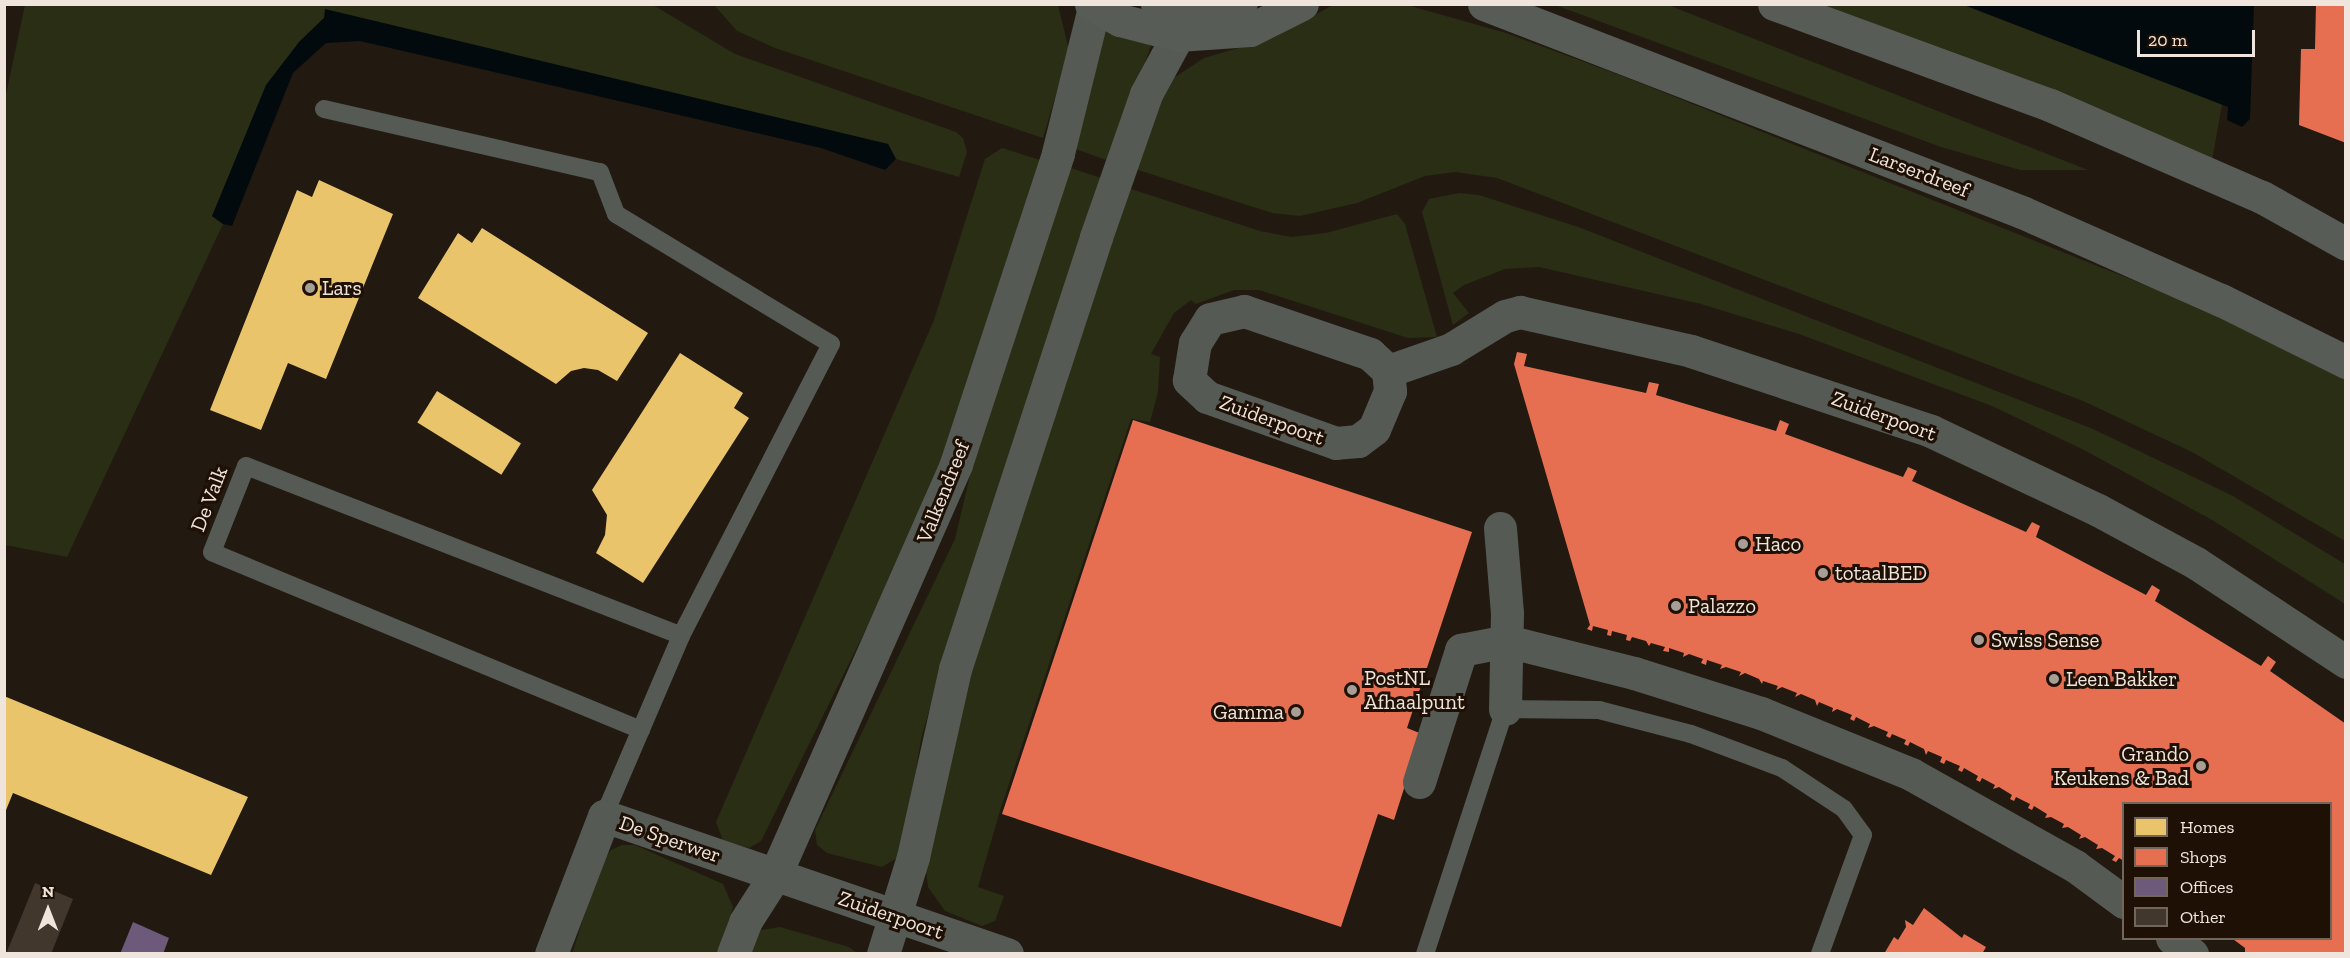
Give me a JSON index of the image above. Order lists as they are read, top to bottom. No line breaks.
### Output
{"streets":{"main road":["Larserdreef"],"street":["Zuiderpoort","Valkendreef","De Sperwer"],"lane":["De Valk"]},"crossings":[["Zuiderpoort","Valkendreef"],["Zuiderpoort","De Sperwer"],["Valkendreef","De Sperwer"]],"places":["Lars","Haco","totaalBED","Palazzo","Swiss Sense","Leen Bakker","PostNL Afhaalpunt","Gamma","Grando Keukens & Bad"],"legend":["Homes","Shops","Offices","Other"],"scale_bar":"20 m","north":"top"}
